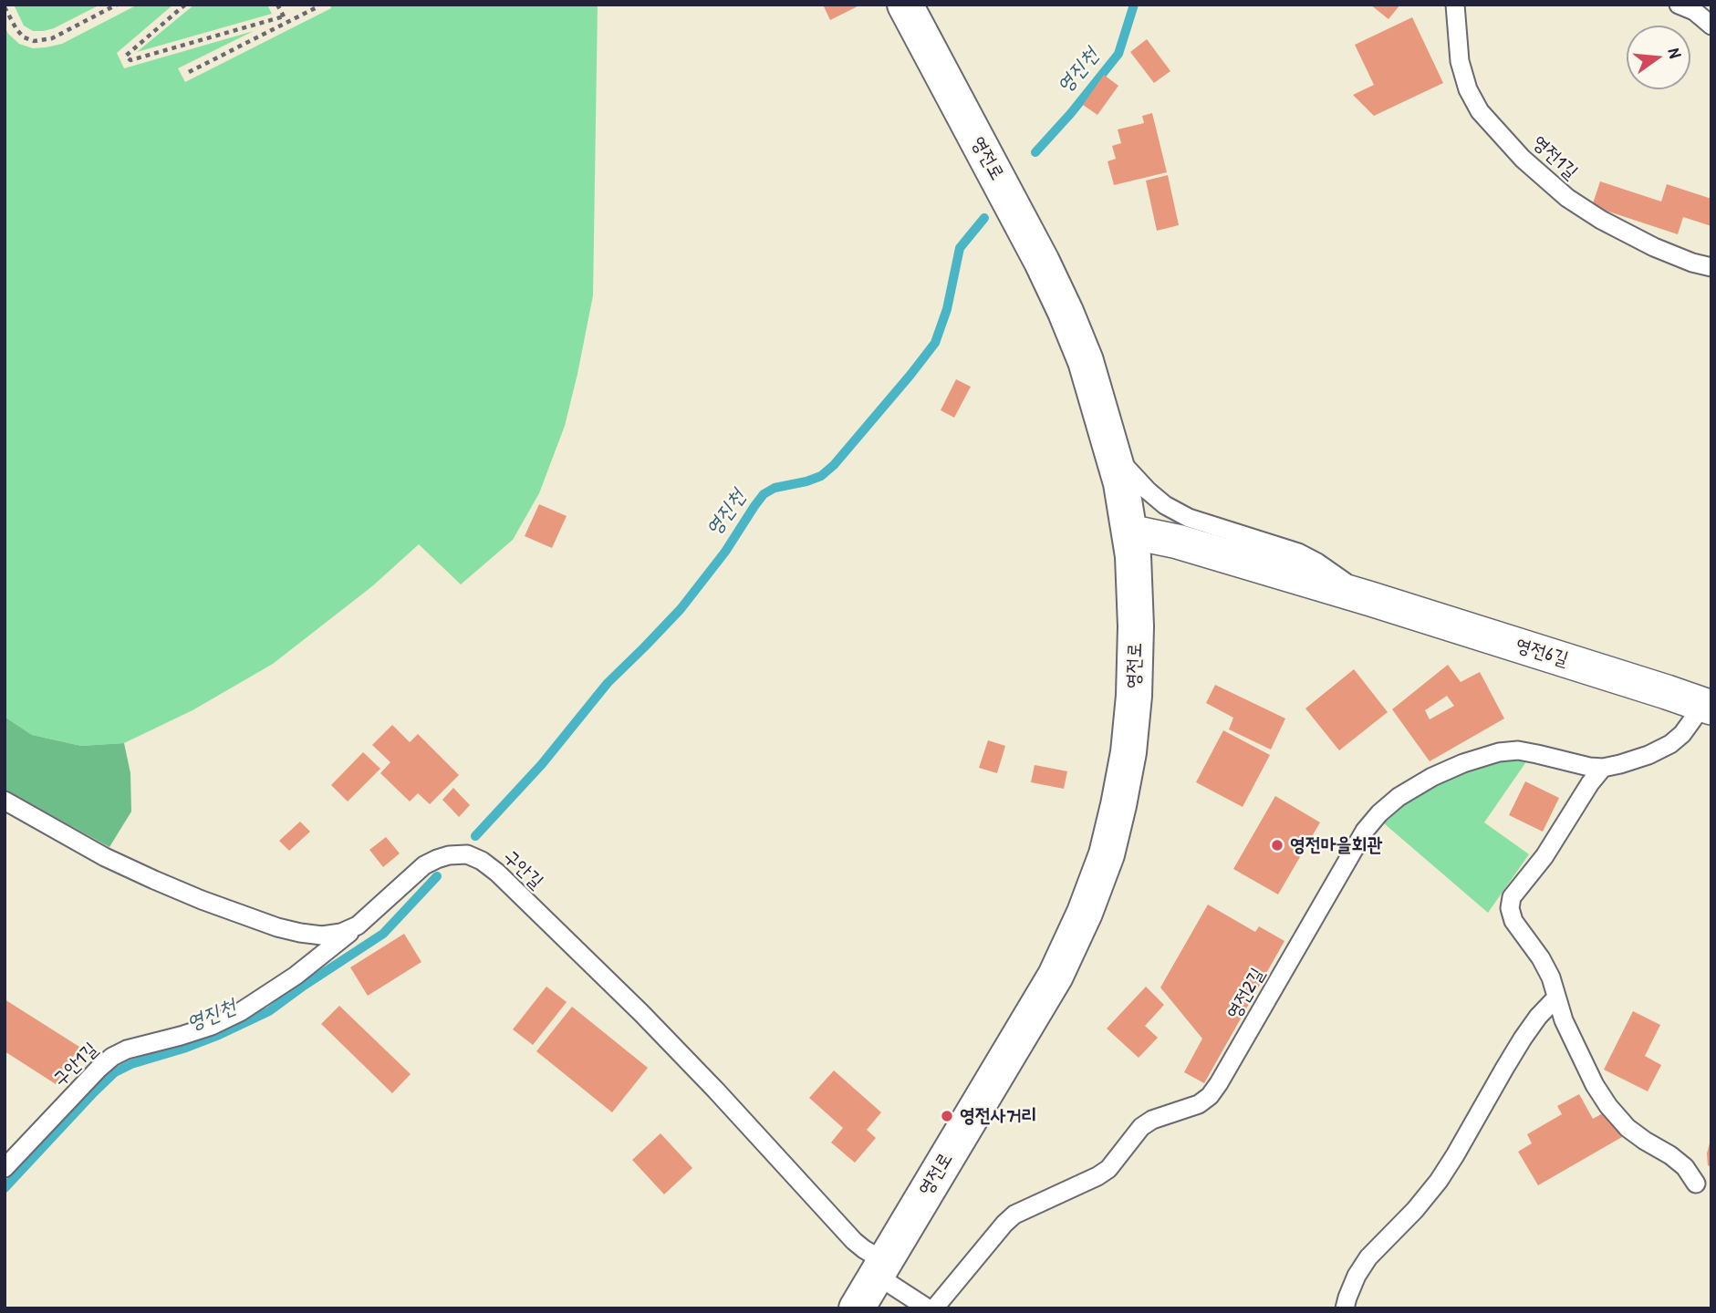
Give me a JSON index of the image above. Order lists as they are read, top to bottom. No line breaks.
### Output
{"streets":{"street":["영전로","영전6길"],"lane":["영전1길","구안길","영전2길","구안1길"]},"crossings":[["영전로","영전6길"],["영전로","구안길"],["영전6길","영전2길"],["구안길","구안1길"]],"water":["영진천"],"places":["영전마을회관","영전사거리"],"north":"right"}
